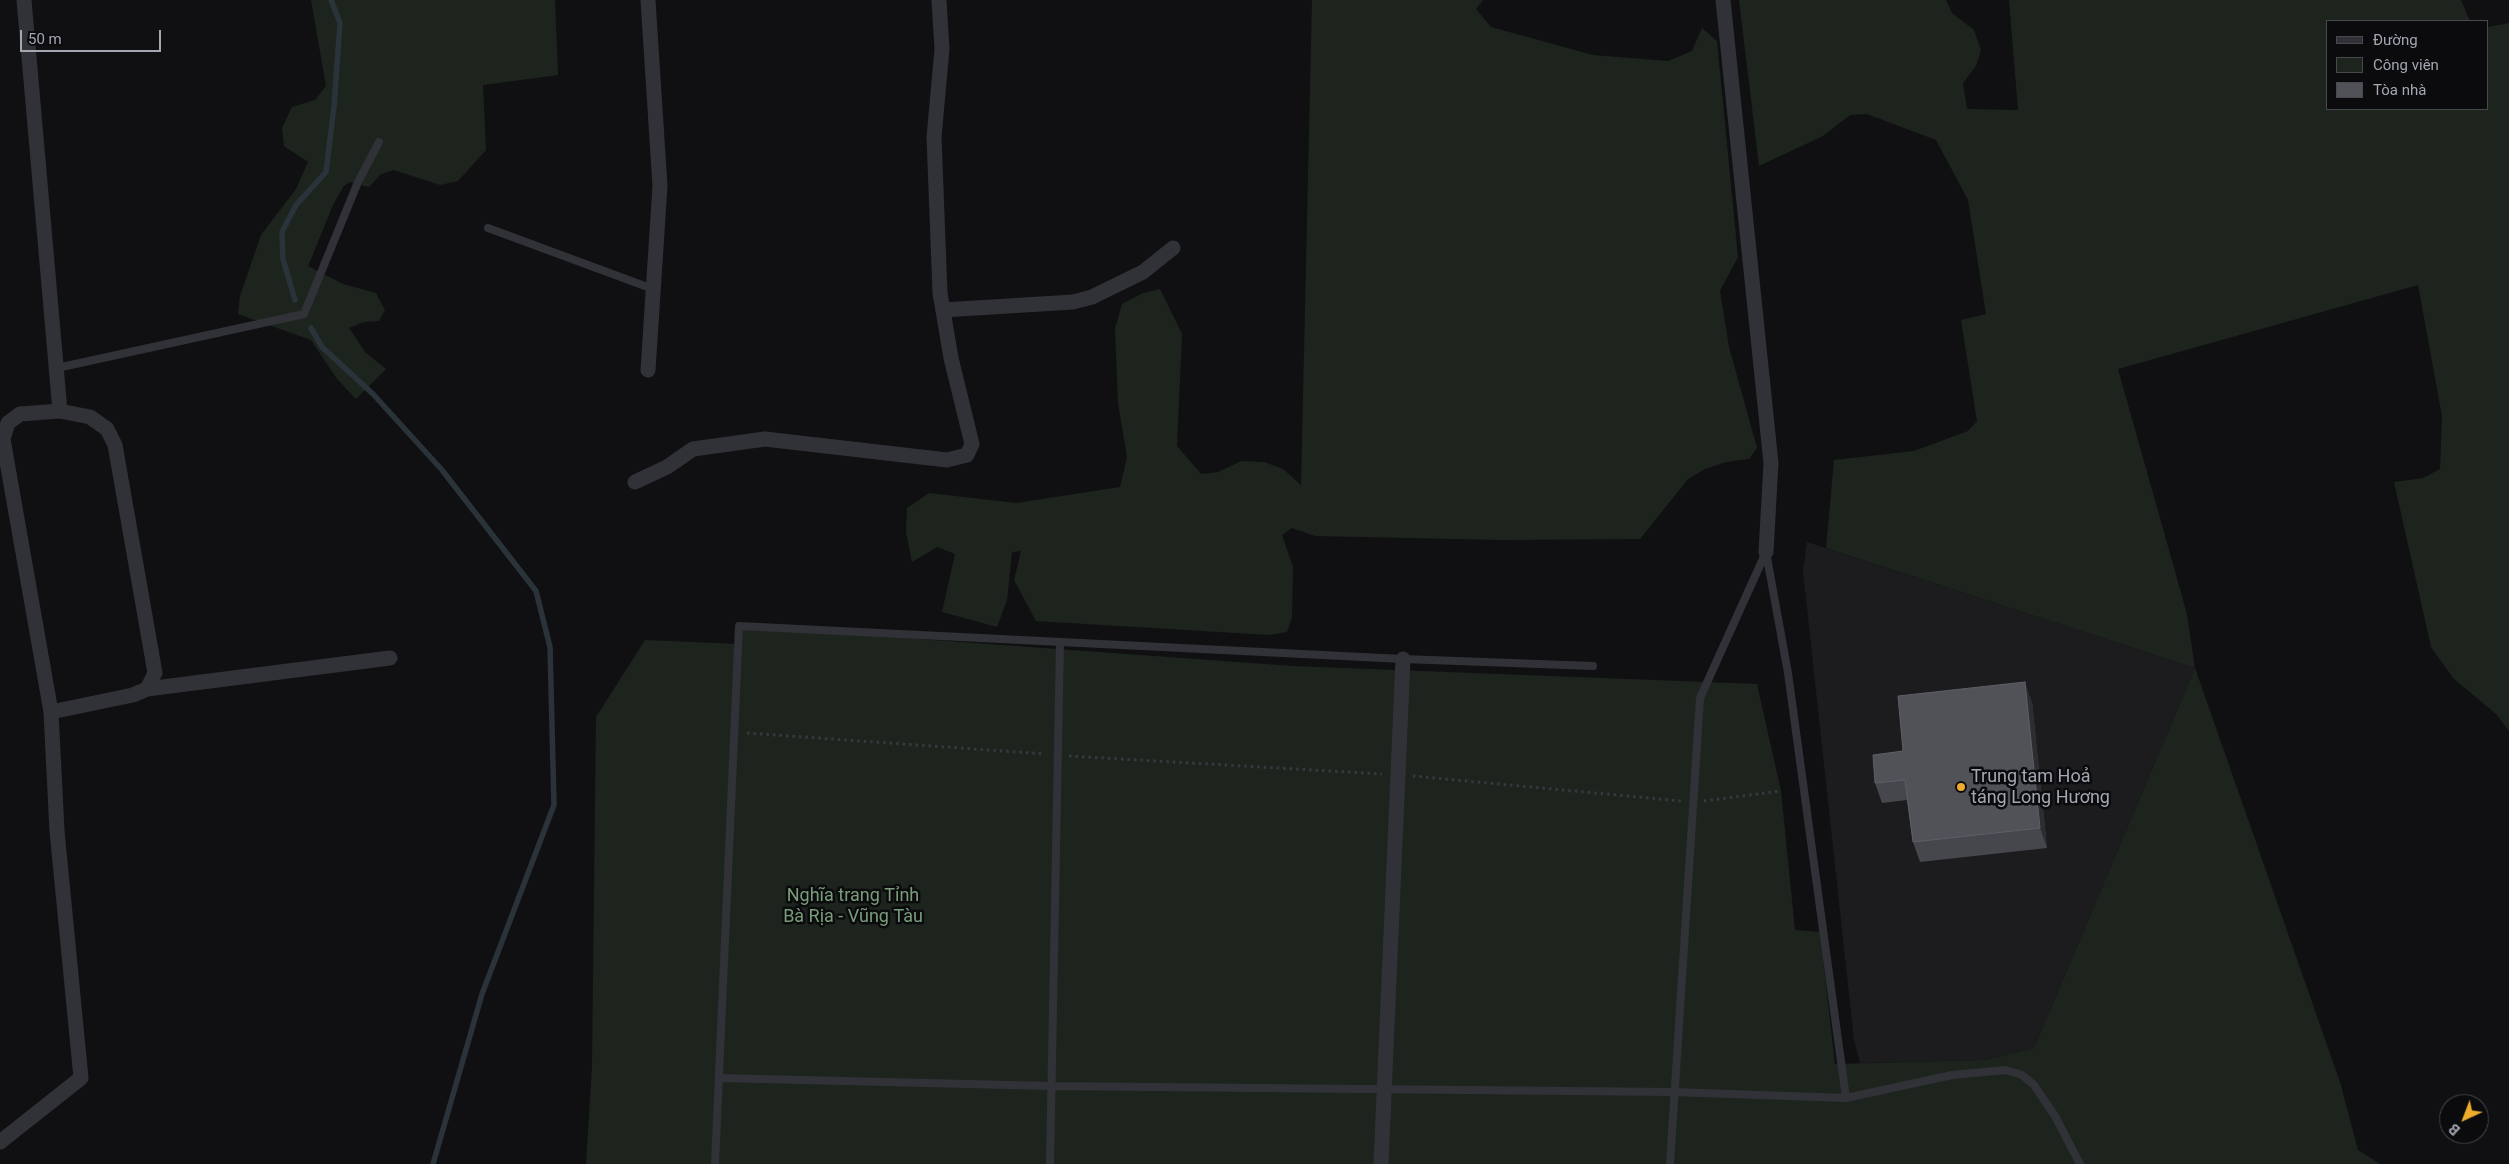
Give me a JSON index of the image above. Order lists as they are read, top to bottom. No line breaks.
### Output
{"parks":["Nghĩa trang Tỉnh Bà Rịa - Vũng Tàu"],"places":["Trung tam Hoả táng Long Hương"],"legend":["Đường","Công viên","Tòa nhà"],"scale_bar":"50 m","north":"bottom left"}
